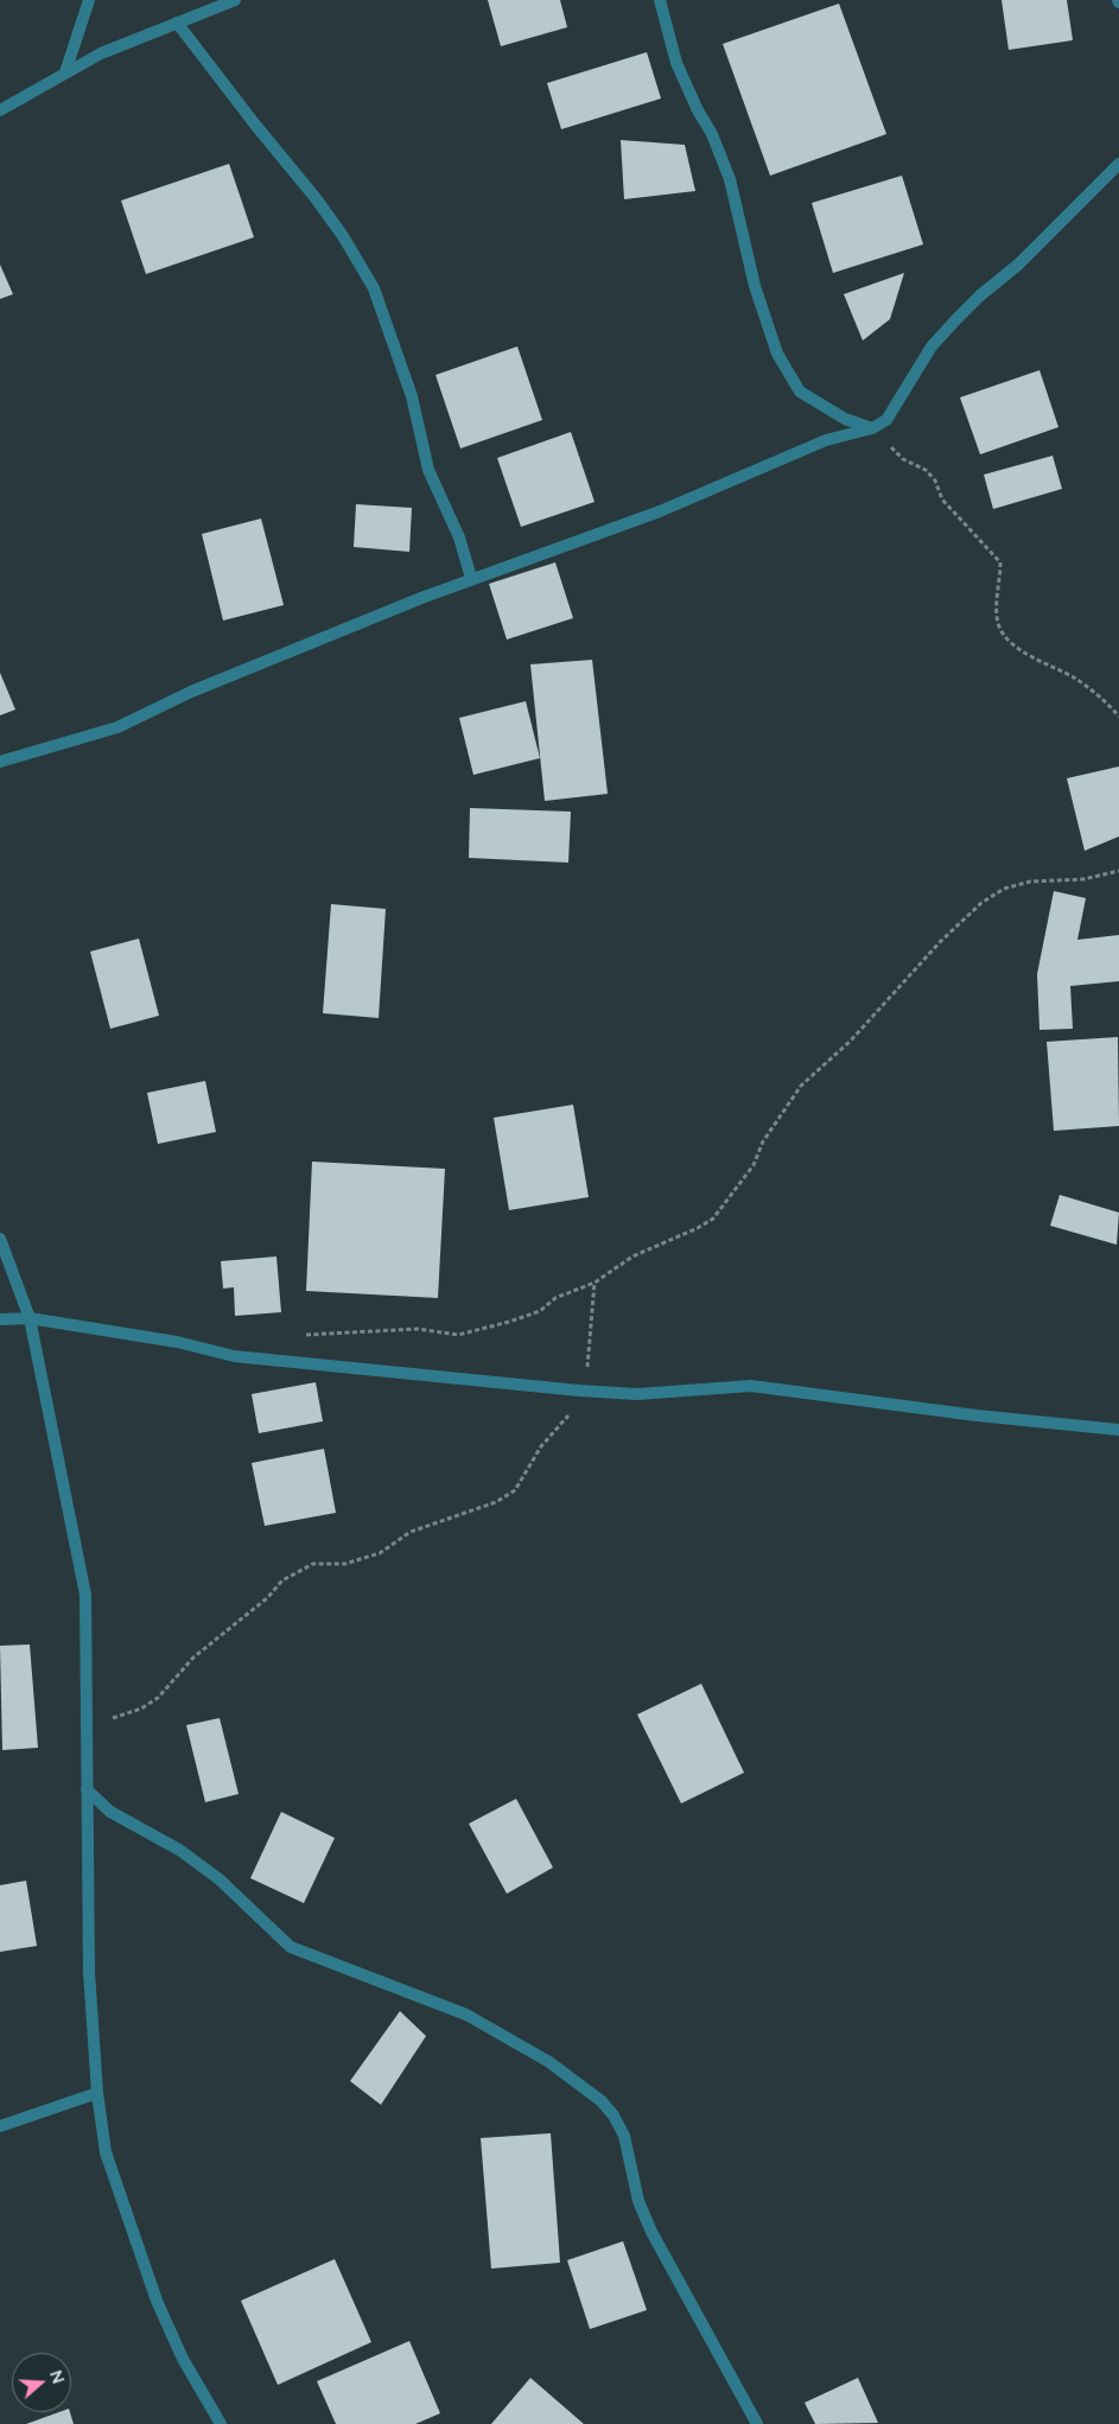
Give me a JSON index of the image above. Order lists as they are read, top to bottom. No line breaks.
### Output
{"north":"right"}
